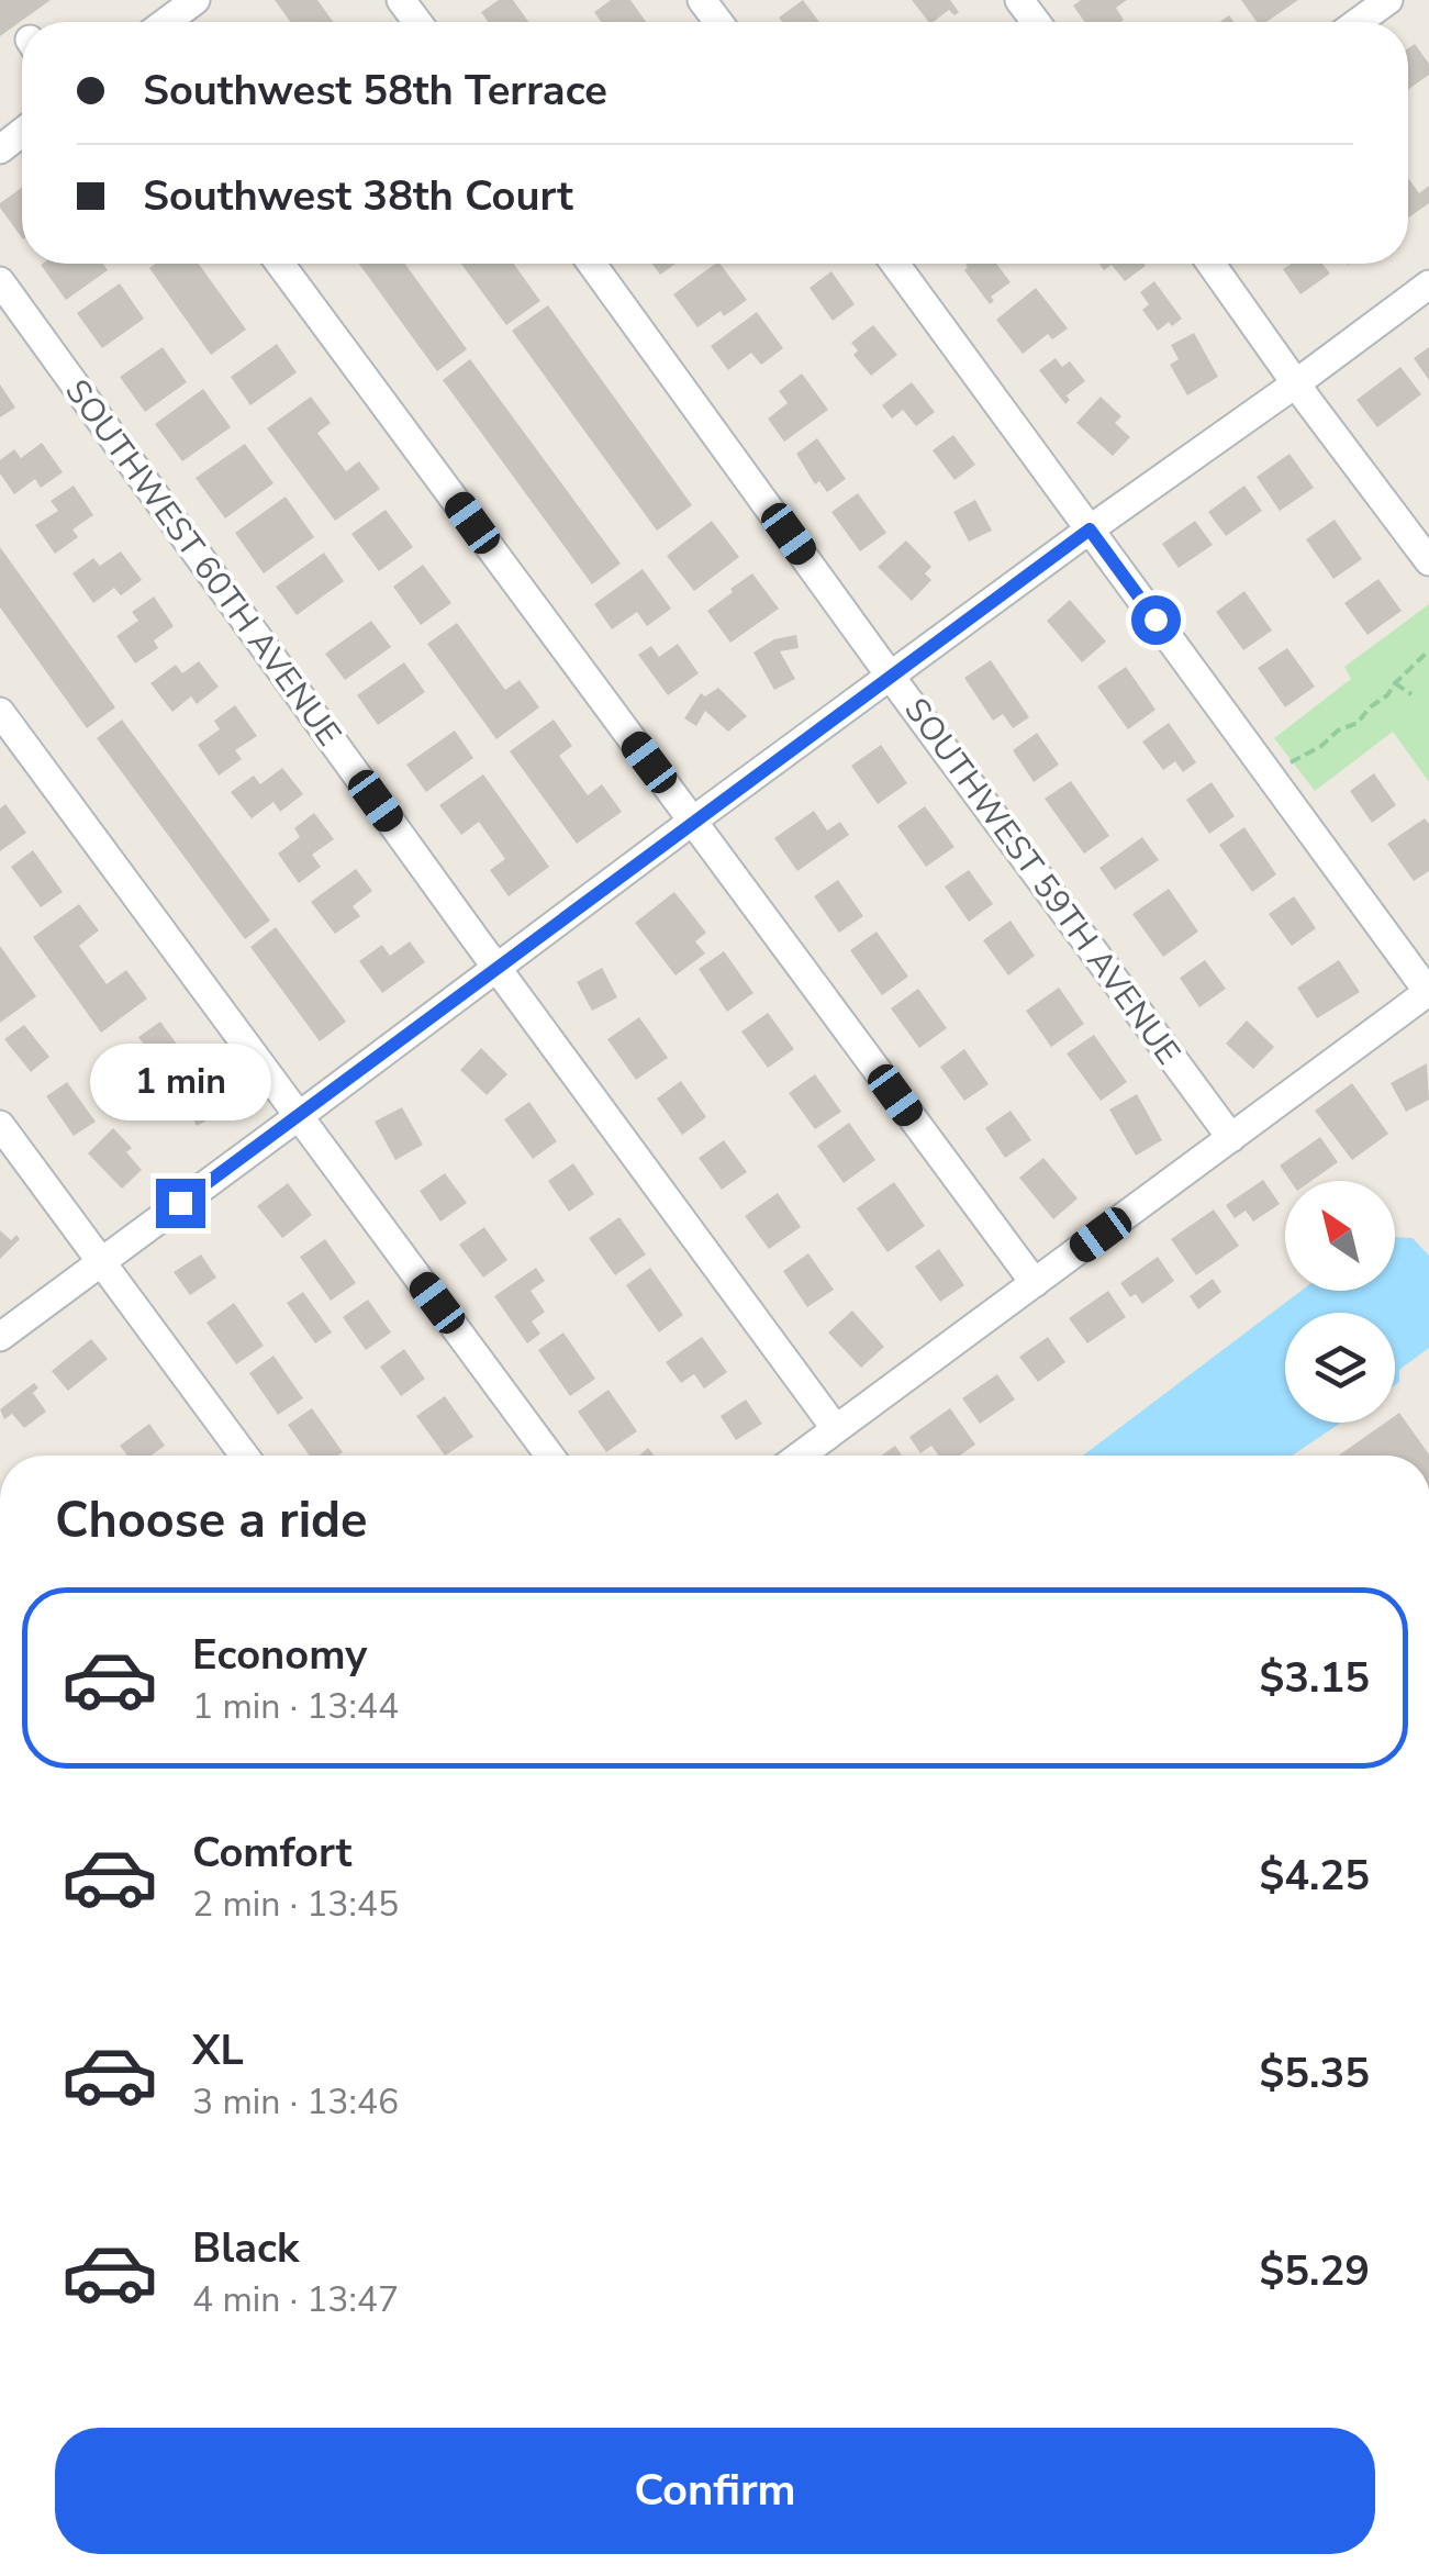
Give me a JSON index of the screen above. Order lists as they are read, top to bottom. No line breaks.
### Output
{"streets":{"street":["SOUTHWEST 60TH AVENUE","SOUTHWEST 59TH AVENUE"]},"north":"top left","page":{"banner":["Southwest 58th Terrace","Southwest 38th Court"],"bubble":"1 min","heading":"Choose a ride","list":[{"name":"Economy","note":"1 min · 13:44","value":"$3.15"},{"name":"Comfort","note":"2 min · 13:45","value":"$4.25"},{"name":"XL","note":"3 min · 13:46","value":"$5.35"},{"name":"Black","note":"4 min · 13:47","value":"$5.29"}],"buttons":"Confirm"}}
